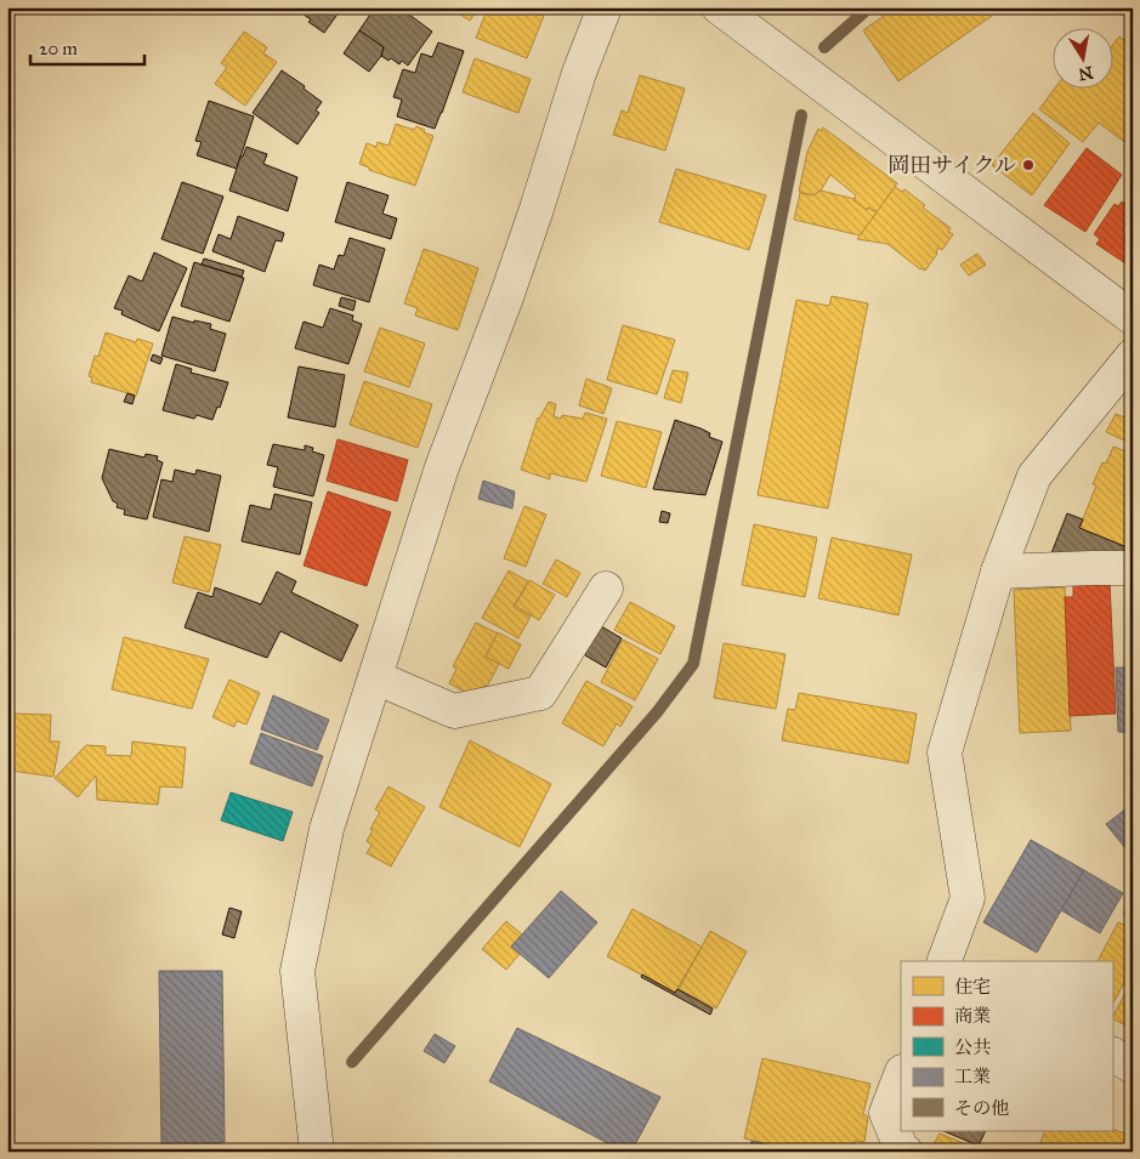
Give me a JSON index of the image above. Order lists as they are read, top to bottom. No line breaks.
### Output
{"places":["岡田サイクル"],"legend":["住宅","商業","公共","工業","その他"],"scale_bar":"20 m","north":"bottom"}
